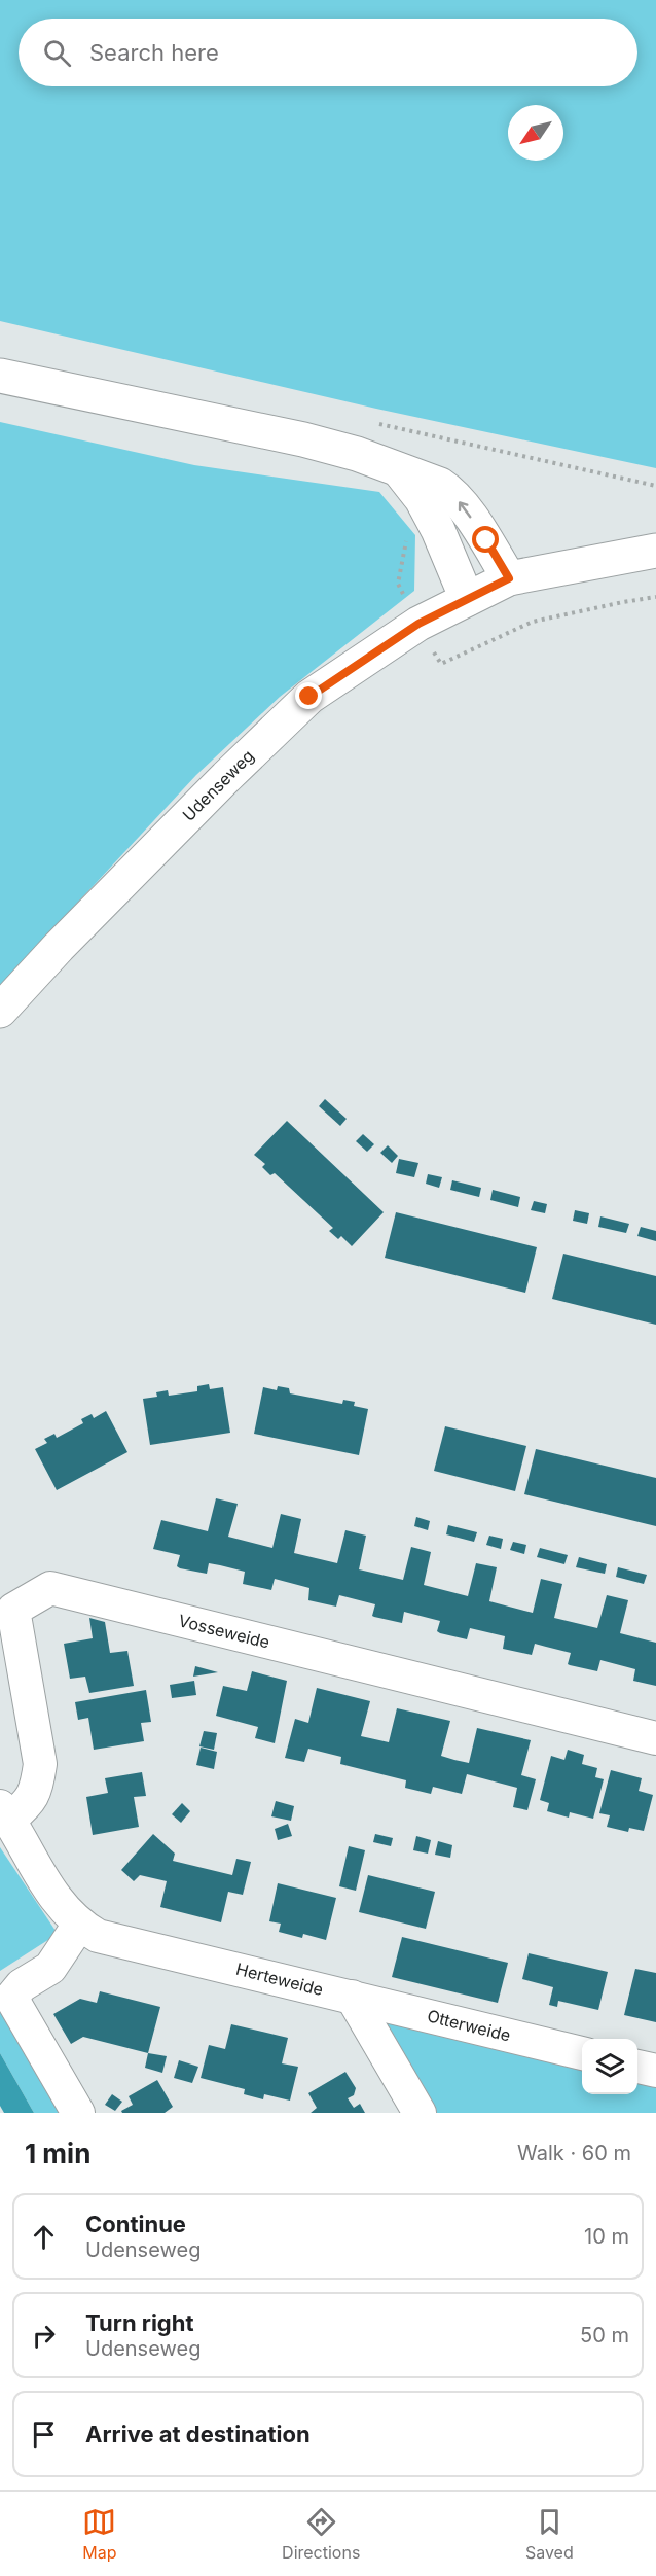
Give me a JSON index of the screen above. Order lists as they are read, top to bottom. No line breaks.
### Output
{"streets":{"main road":["Udenseweg"],"street":["Vosseweide","Herteweide","Otterweide"]},"crossings":[["Herteweide","Otterweide"]],"north":"bottom left","page":{"search":"Search here","heading":["1 min","Walk · 60 m"],"list":[["Continue","Udenseweg","10 m"],["Turn right","Udenseweg","50 m"],"Arrive at destination"],"nav":["Map","Directions","Saved"]}}
